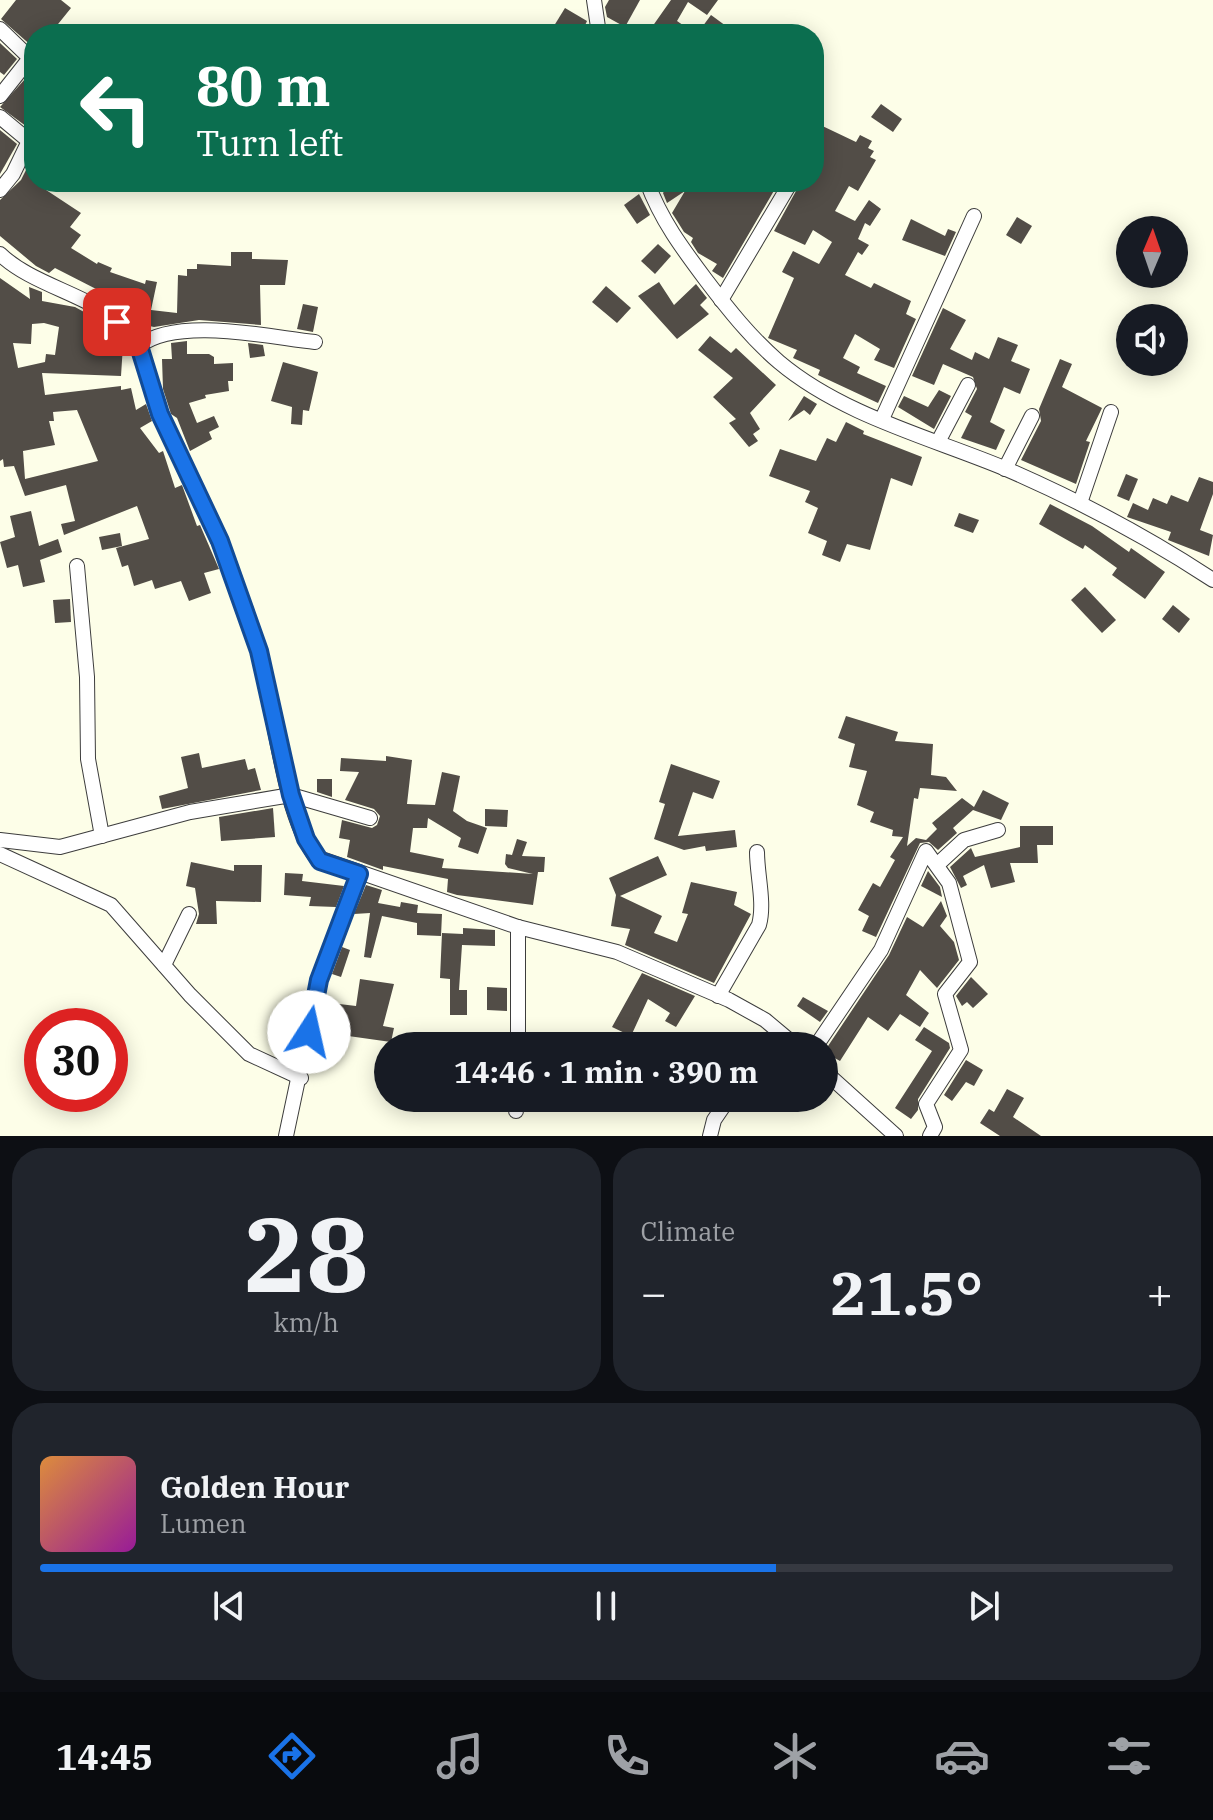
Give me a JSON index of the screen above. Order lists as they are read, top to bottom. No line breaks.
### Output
{"north":"top","page":{"turn":["80 m","Turn left"],"limit":"30","trip":"14:46 · 1 min · 390 m","tile":[["28","km/h"],"Climate"],"heat":["−","21.5°","+"],"song":["Golden Hour","Lumen"],"tabs":"14:45"}}
